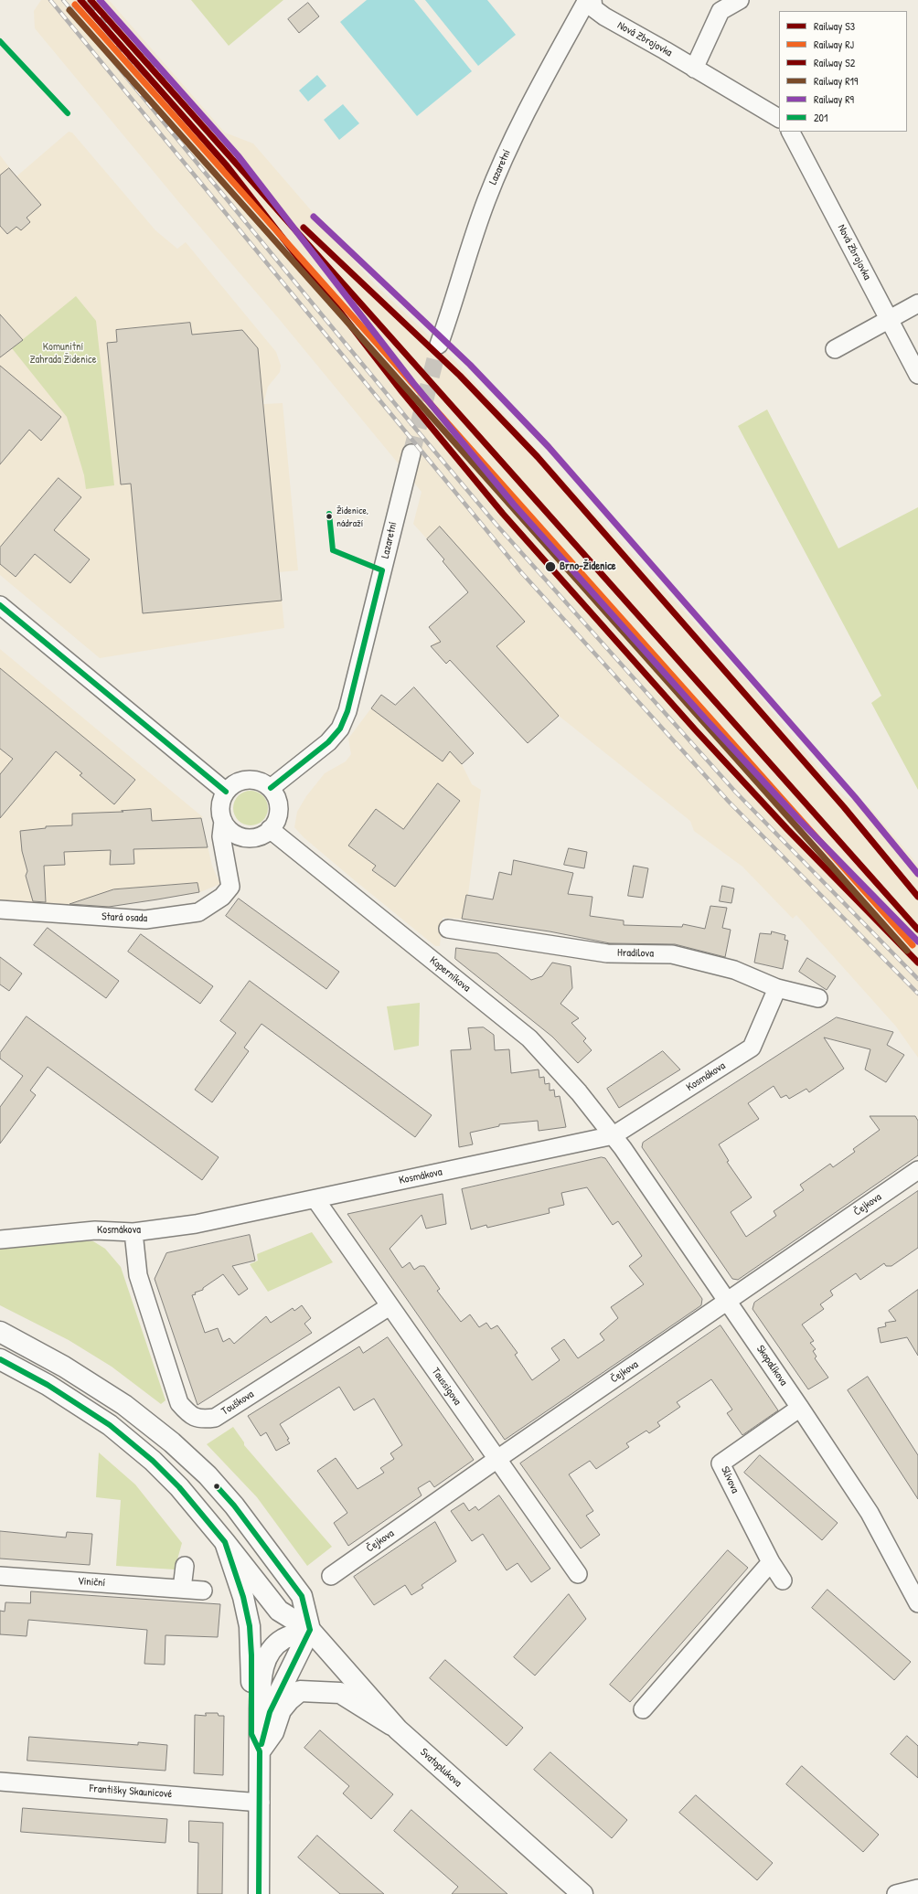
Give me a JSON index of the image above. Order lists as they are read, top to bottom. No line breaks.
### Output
{"streets":{"main road":["Svatoplukova"],"street":["Nová Zbrojovka","Lazaretní","Stará osada","Hradilova","Koperníkova","Kosmákova","Čejkova","Skopalíkova","Taussigova","Touškova","Slívova","Viniční","Františky Skaunicové"]},"crossings":[["Lazaretní","Stará osada"],["Lazaretní","Koperníkova"],["Stará osada","Koperníkova"],["Hradilova","Kosmákova"],["Koperníkova","Kosmákova"],["Koperníkova","Skopalíkova"],["Kosmákova","Skopalíkova"],["Kosmákova","Taussigova"],["Kosmákova","Touškova"],["Čejkova","Skopalíkova"],["Čejkova","Taussigova"],["Skopalíkova","Slívova"],["Taussigova","Touškova"]],"parks":["Komunitní Zahrada Židenice"],"places":["Židenice, nádraží","Brno-Židenice"],"lines":["rail line S3","rail line S2","rail line R9","rail line RJ","rail line R19","transit line 201"],"legend":["Railway S3","Railway RJ","Railway S2","Railway R19","Railway R9","201"]}
